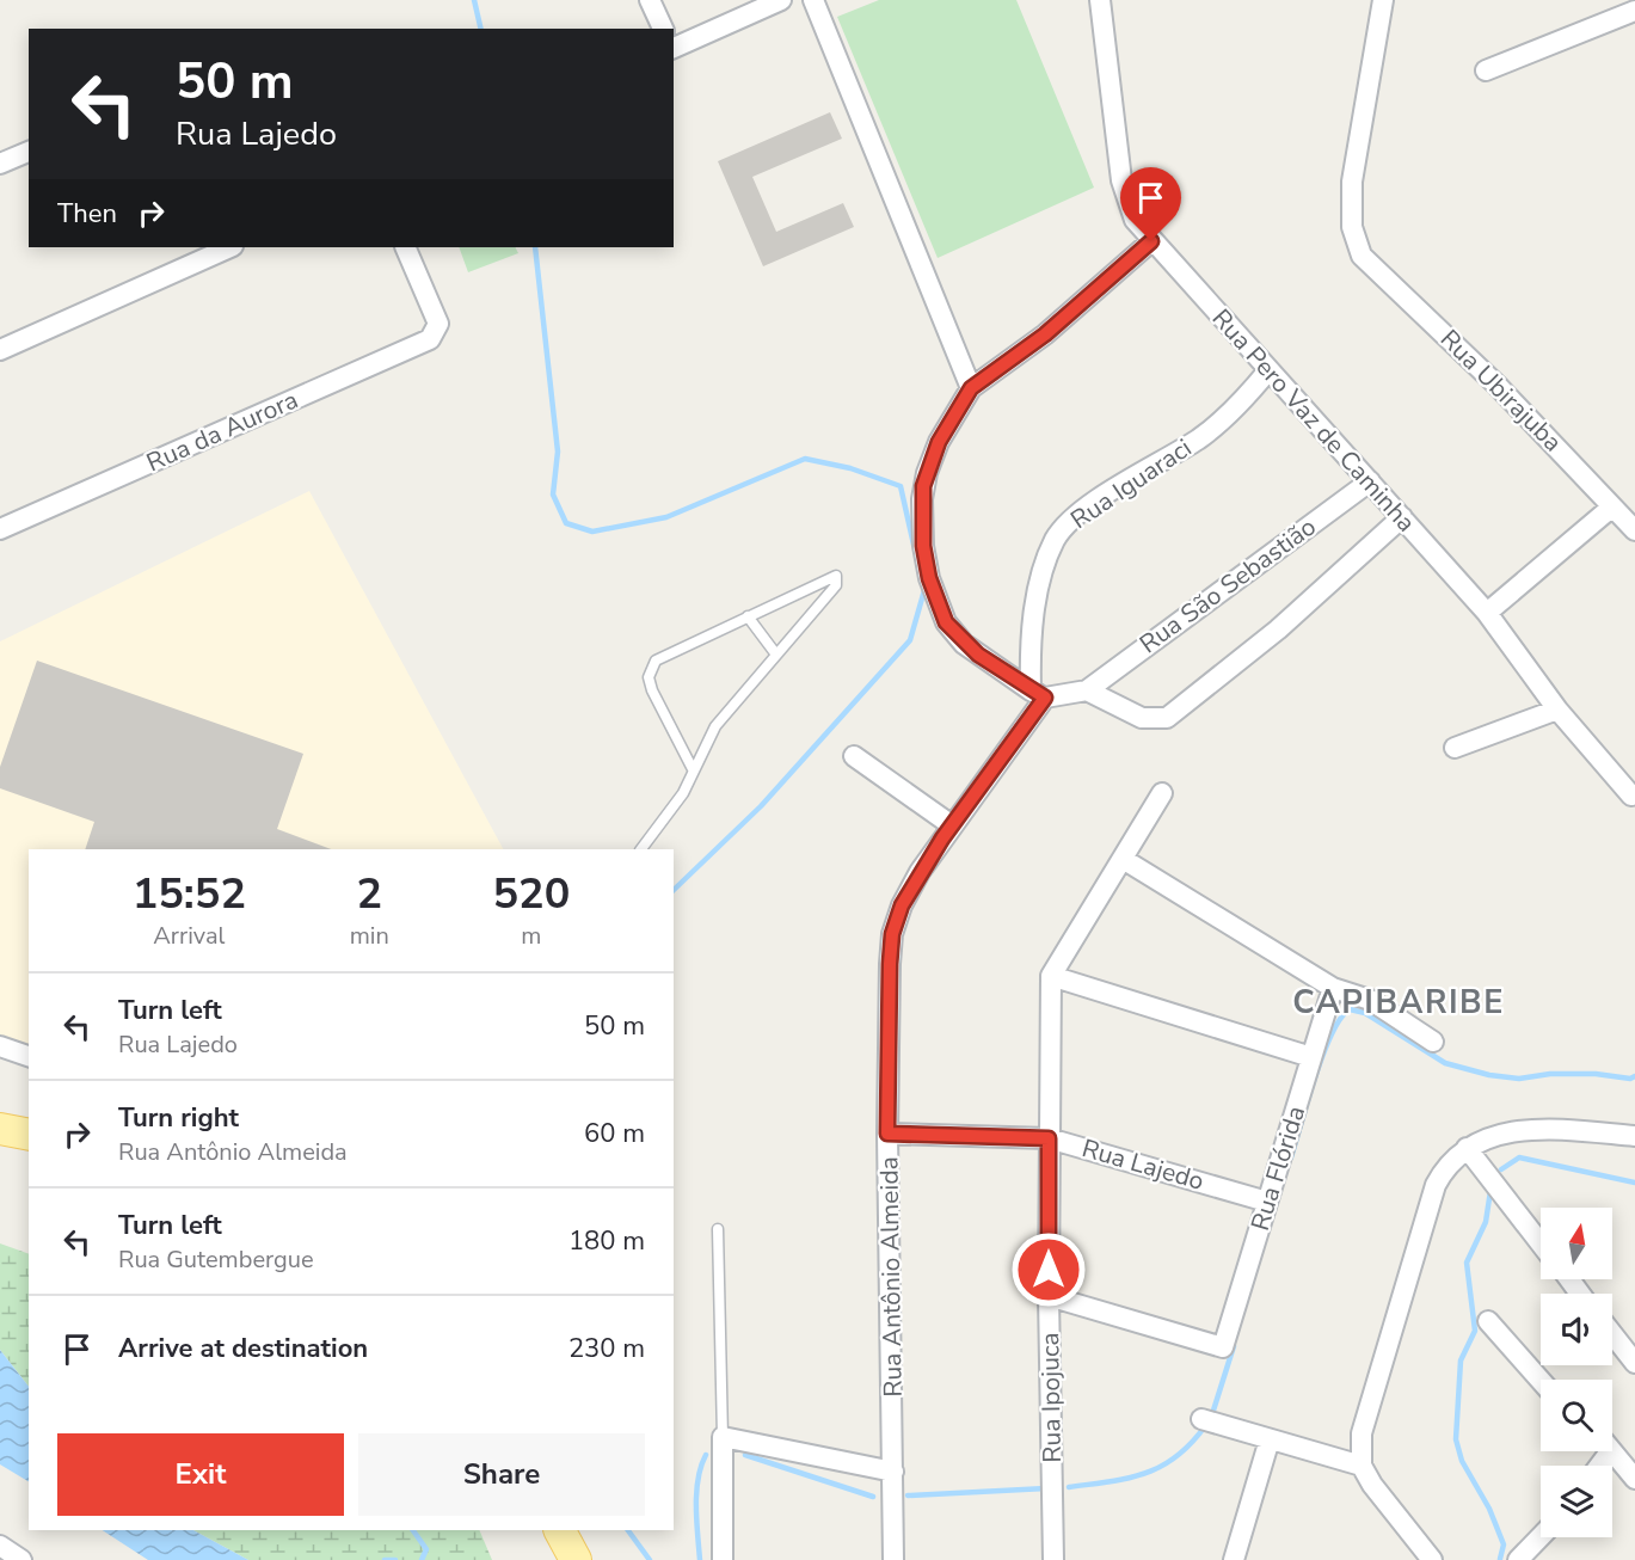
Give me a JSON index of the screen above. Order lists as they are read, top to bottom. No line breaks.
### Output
{"streets":{"street":["Rua Ubirajuba","Rua Pero Vaz de Caminha","Rua da Aurora","Rua Iguaraci","Rua São Sebastião","Rua Lajedo","Rua Flórida","Rua Antônio Almeida","Rua Ipojuca"]},"crossings":[["Rua Pero Vaz de Caminha","Rua Iguaraci"],["Rua Pero Vaz de Caminha","Rua São Sebastião"],["Rua Iguaraci","Rua Antônio Almeida"],["Rua Lajedo","Rua Flórida"],["Rua Lajedo","Rua Antônio Almeida"],["Rua Lajedo","Rua Ipojuca"],["Rua Flórida","Rua Ipojuca"]],"districts":["CAPIBARIBE"],"north":"top","page":{"turn":["50 m","Rua Lajedo"],"then":"Then","eta":["15:52","Arrival","2","min","520","m"],"list":[{"name":"Turn left","note":"Rua Lajedo","value":"50 m"},{"name":"Turn right","note":"Rua Antônio Almeida","value":"60 m"},{"name":"Turn left","note":"Rua Gutembergue","value":"180 m"},{"name":"Arrive at destination","value":"230 m"}],"buttons":["Exit","Share"]}}
